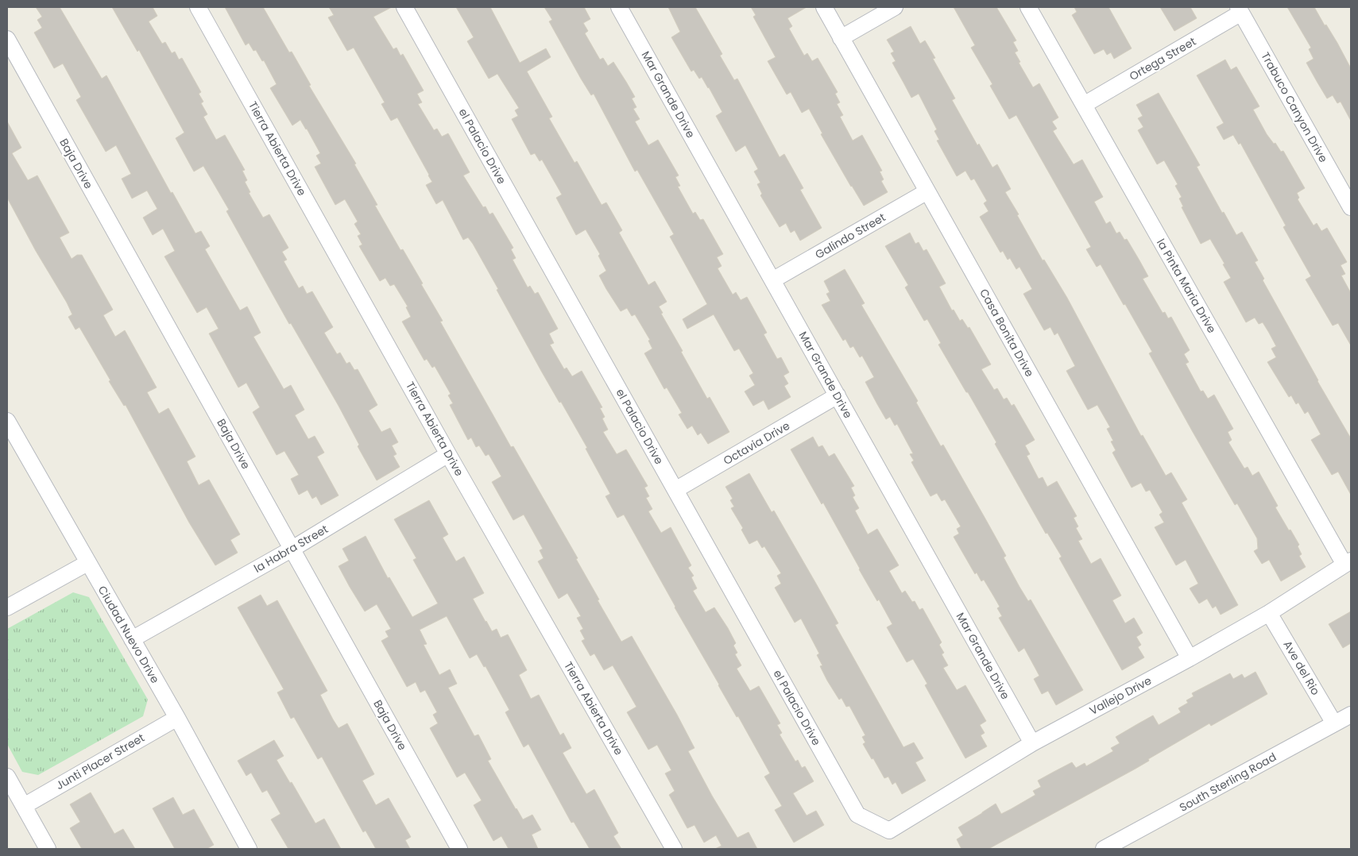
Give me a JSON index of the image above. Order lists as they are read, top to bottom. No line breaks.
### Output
{"streets":{"street":["Ortega Street","Mar Grande Drive","Trabuco Canyon Drive","el Palacio Drive","Tierra Abierta Drive","Baja Drive","Galindo Street","la Pinta Maria Drive","Casa Bonita Drive","Octavia Drive","la Habra Street","Ciudad Nuevo Drive","Ave del Rio","Vallejo Drive","Junti Placer Street","South Sterling Road"]},"crossings":[["Ortega Street","Trabuco Canyon Drive"],["Ortega Street","la Pinta Maria Drive"],["Mar Grande Drive","Galindo Street"],["Mar Grande Drive","Octavia Drive"],["Mar Grande Drive","Vallejo Drive"],["el Palacio Drive","Octavia Drive"],["el Palacio Drive","Vallejo Drive"],["Tierra Abierta Drive","la Habra Street"],["Baja Drive","la Habra Street"],["Galindo Street","Casa Bonita Drive"],["la Pinta Maria Drive","Vallejo Drive"],["Casa Bonita Drive","Vallejo Drive"],["la Habra Street","Ciudad Nuevo Drive"],["Ciudad Nuevo Drive","Junti Placer Street"],["Ave del Rio","Vallejo Drive"],["Ave del Rio","South Sterling Road"]]}
